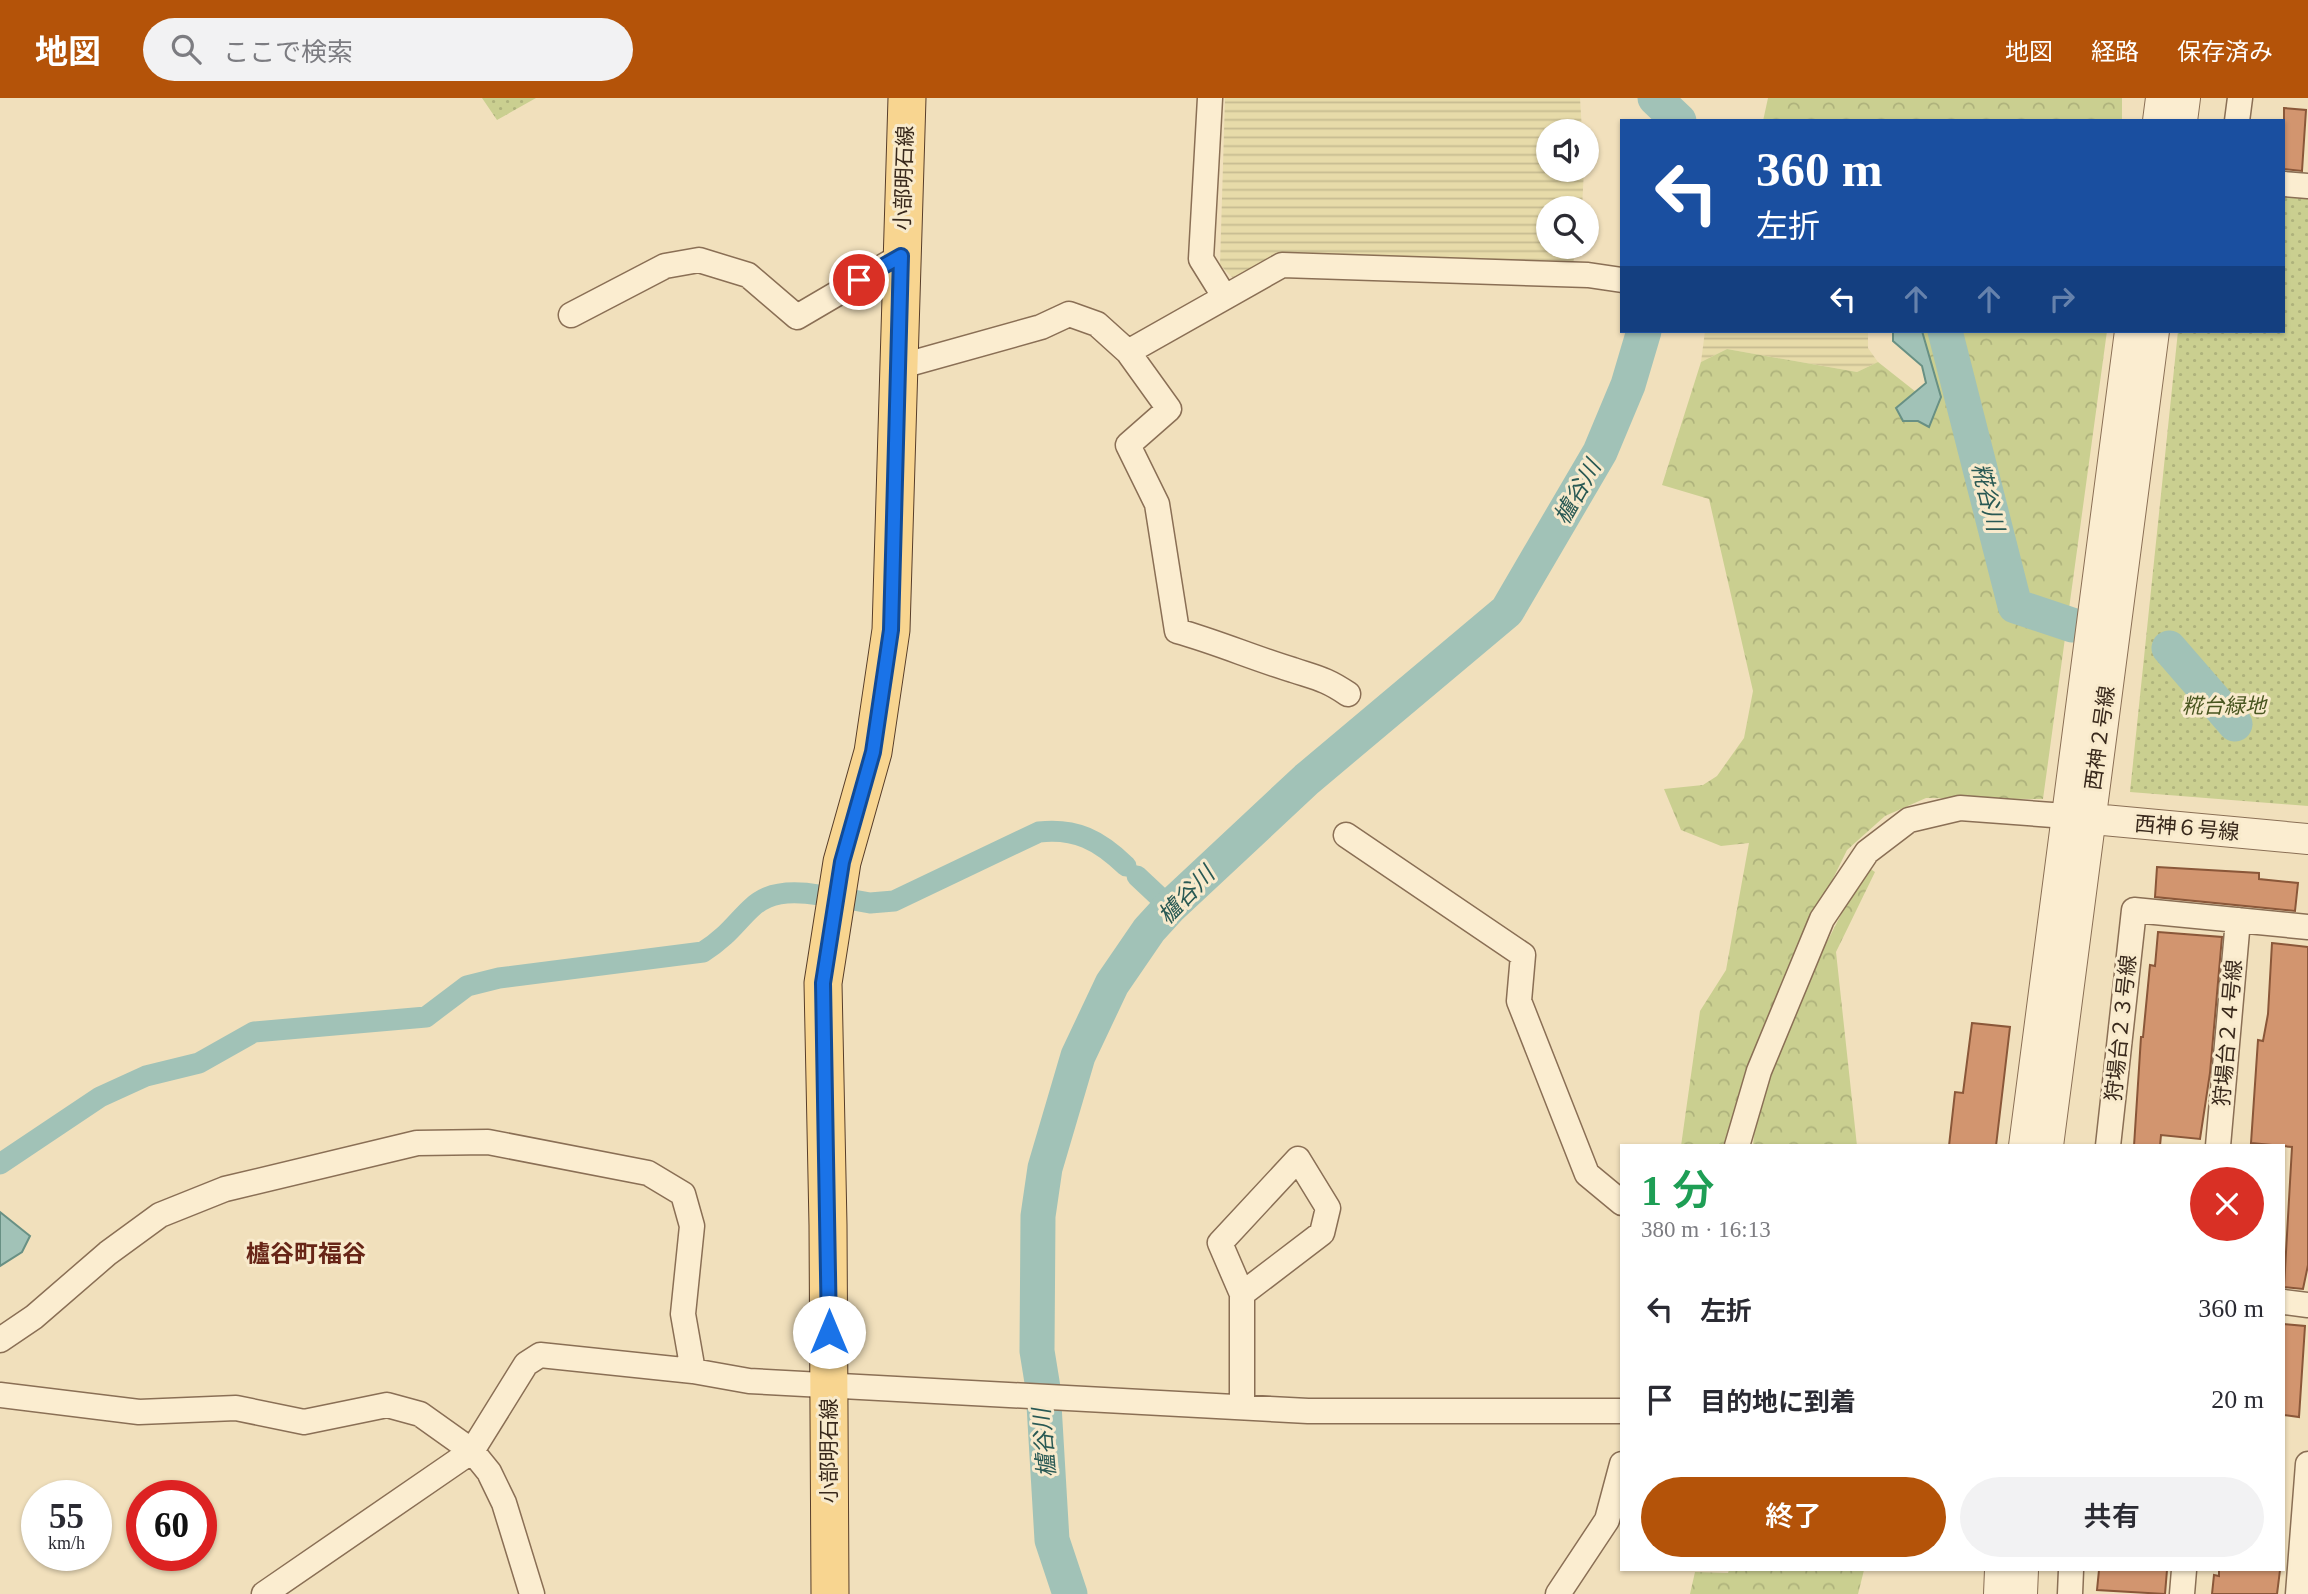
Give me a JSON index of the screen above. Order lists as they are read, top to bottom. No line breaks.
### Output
{"streets":{"main road":["小部明石線"],"street":["西神２号線","西神６号線","狩場台２３号線","狩場台２４号線"]},"crossings":[["西神２号線","西神６号線"],["狩場台２３号線","狩場台２４号線"]],"districts":["櫨谷町福谷"],"water":["櫨谷川","糀谷川"],"parks":["糀台緑地"],"page":{"header":"地図","search":"ここで検索","nav":["地図","経路","保存済み"],"turn":["360 m","左折"],"heading":["1 分","380 m · 16:13"],"list":[{"name":"左折","value":"360 m"},{"name":"目的地に到着","value":"20 m"}],"buttons":["終了","共有"],"speed":"55 km/h","limit":"60"}}
